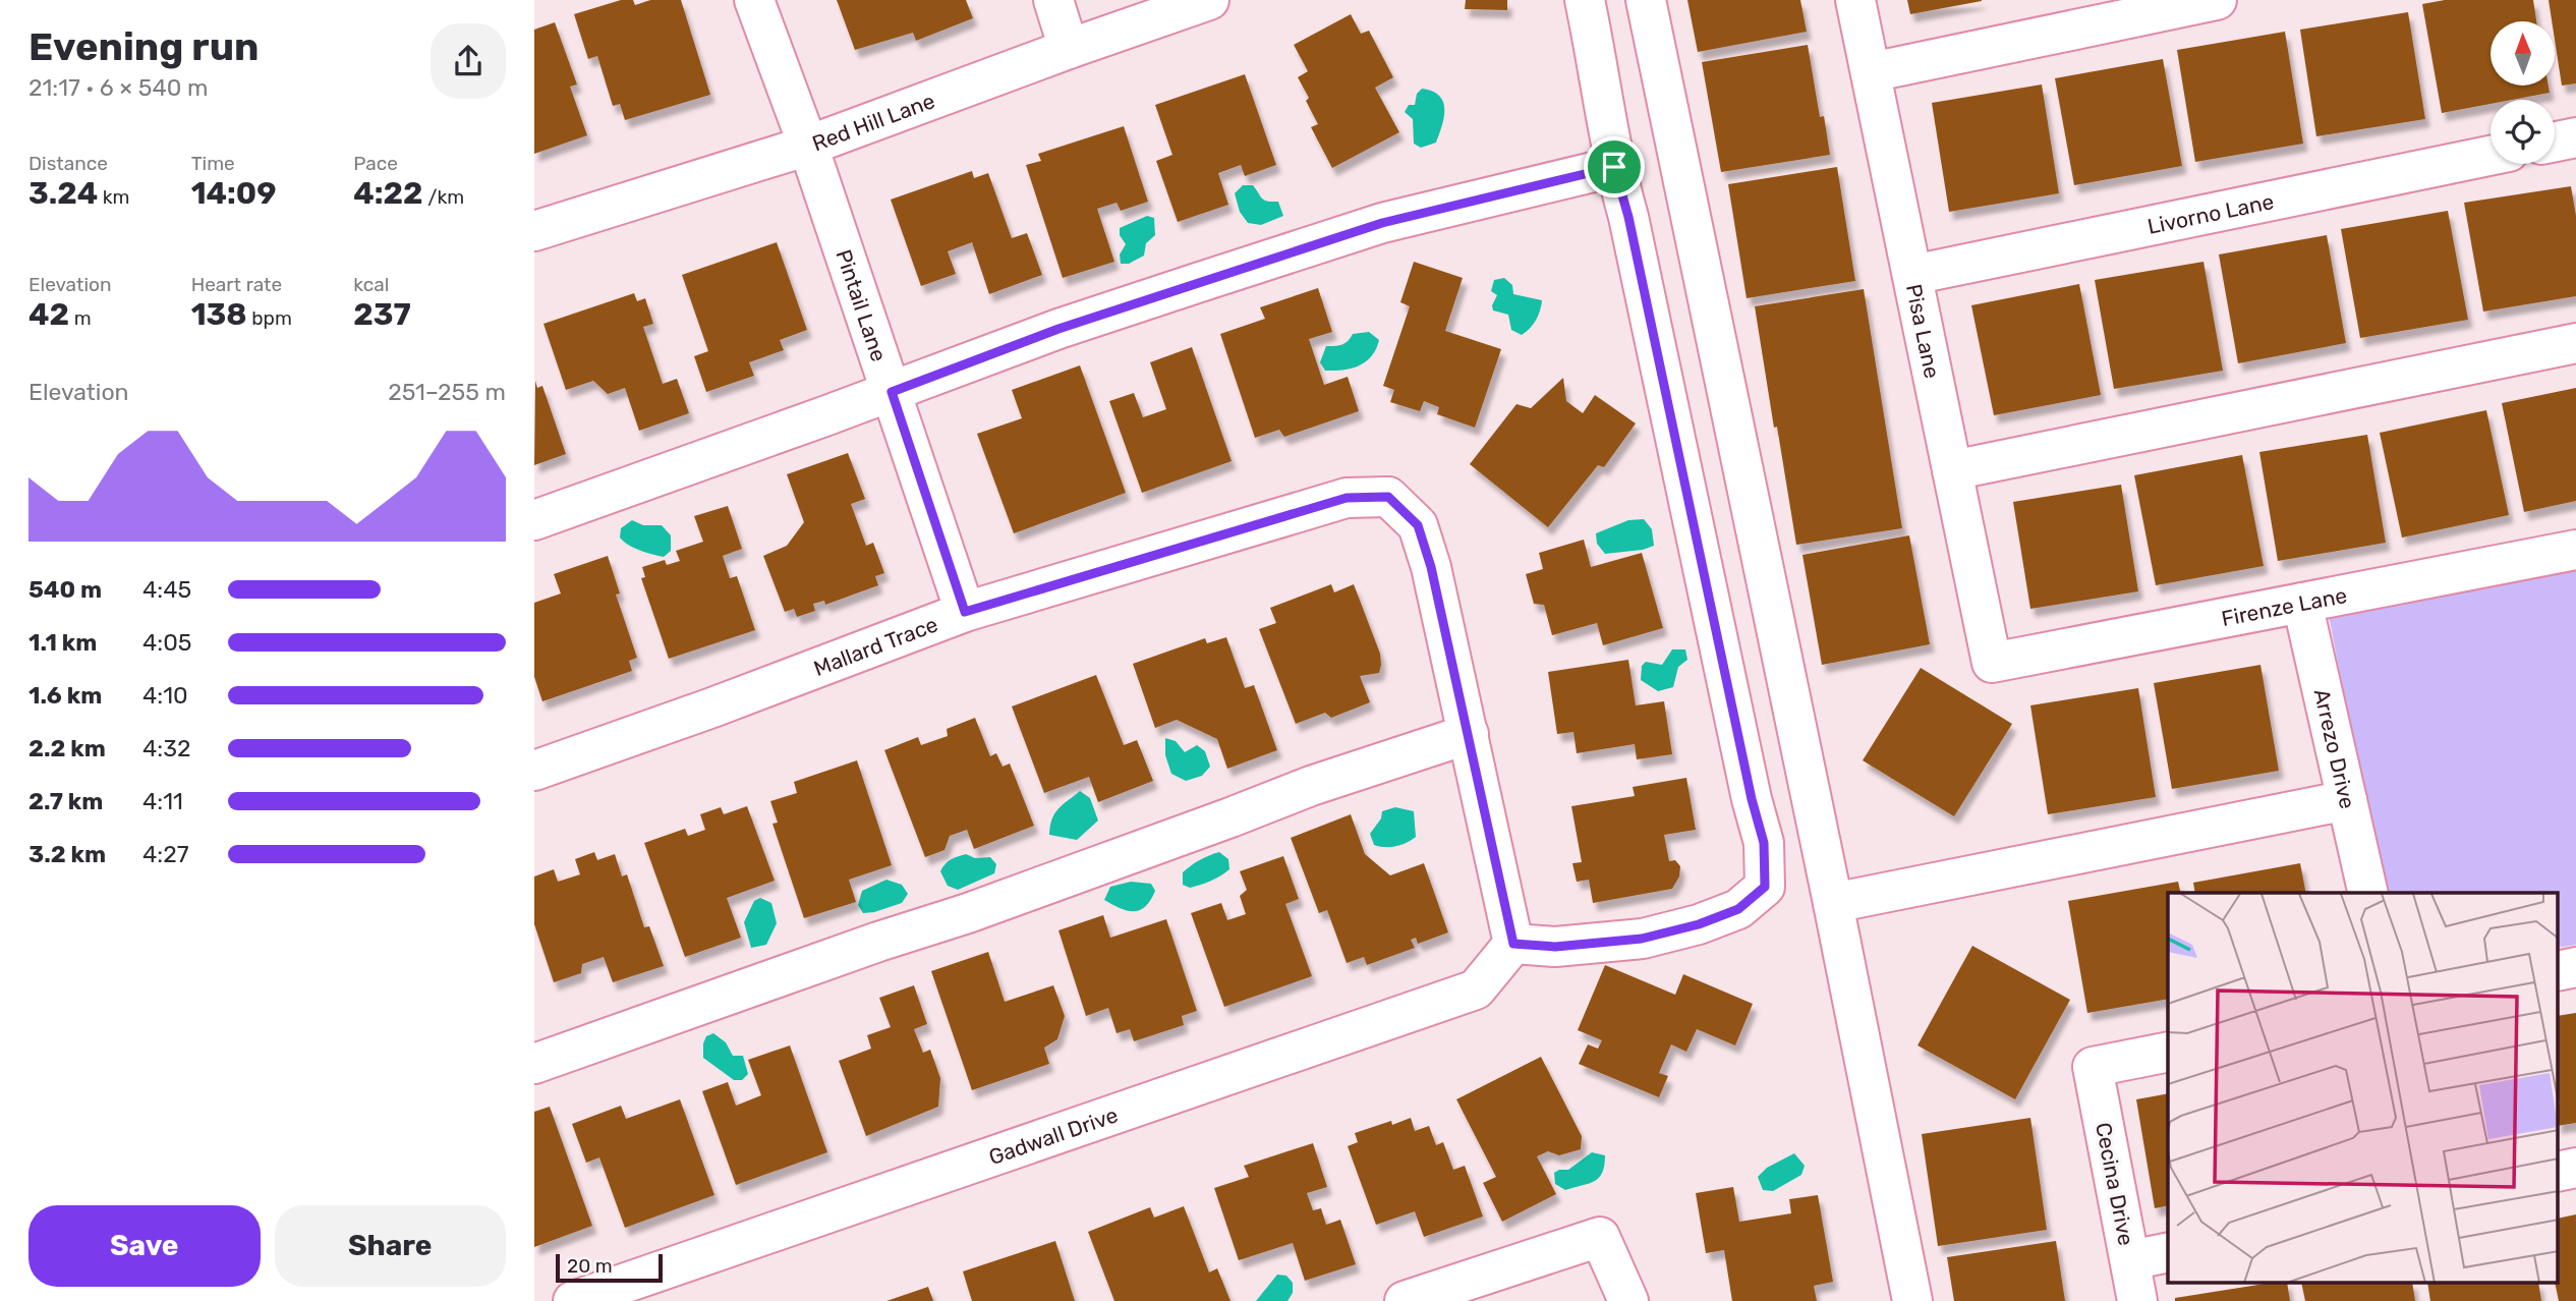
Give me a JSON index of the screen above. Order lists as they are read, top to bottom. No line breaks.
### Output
{"streets":{"street":["Red Hill Lane","Livorno Lane","Pintail Lane","Pisa Lane","Firenze Lane","Mallard Trace","Arrezo Drive","Gadwall Drive","Cecina Drive"]},"crossings":[["Red Hill Lane","Pintail Lane"],["Livorno Lane","Pisa Lane"],["Pintail Lane","Mallard Trace"],["Pisa Lane","Firenze Lane"],["Firenze Lane","Arrezo Drive"],["Mallard Trace","Gadwall Drive"]],"scale_bar":"20 m","north":"top","page":{"heading":["Evening run","21:17 · 6 × 540 m"],"stats":[["Distance","3.24 km"],["Time","14:09"],["Pace","4:22 /km"],["Elevation","42 m"],["Heart rate","138 bpm"],["kcal","237"]],"chart":["Elevation","251–255 m"],"list":[{"name":"540 m","note":"4:45"},{"name":"1.1 km","note":"4:05"},{"name":"1.6 km","note":"4:10"},{"name":"2.2 km","note":"4:32"},{"name":"2.7 km","note":"4:11"},{"name":"3.2 km","note":"4:27"}],"buttons":["Save","Share"],"scale":"20 m"}}
